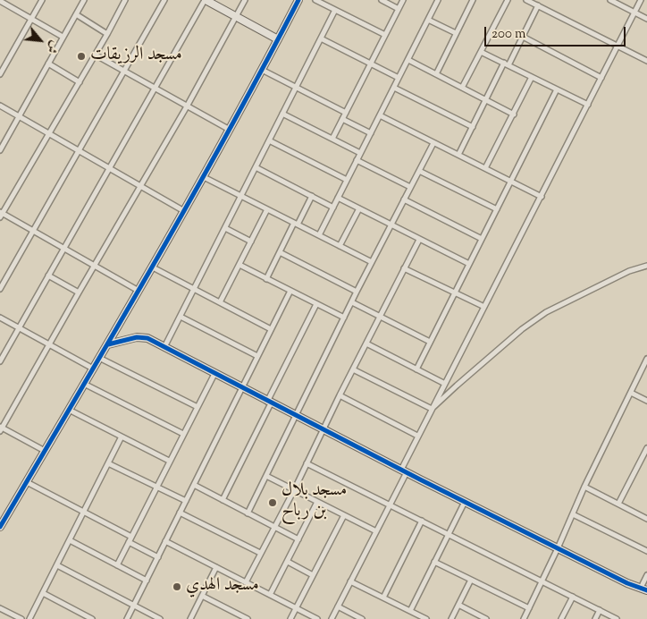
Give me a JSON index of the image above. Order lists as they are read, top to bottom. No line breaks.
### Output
{"places":["مسجد الرزيقات","مسجد بلال بن رباح","مسجد الهدي"],"scale_bar":"200 m","north":"bottom right"}
